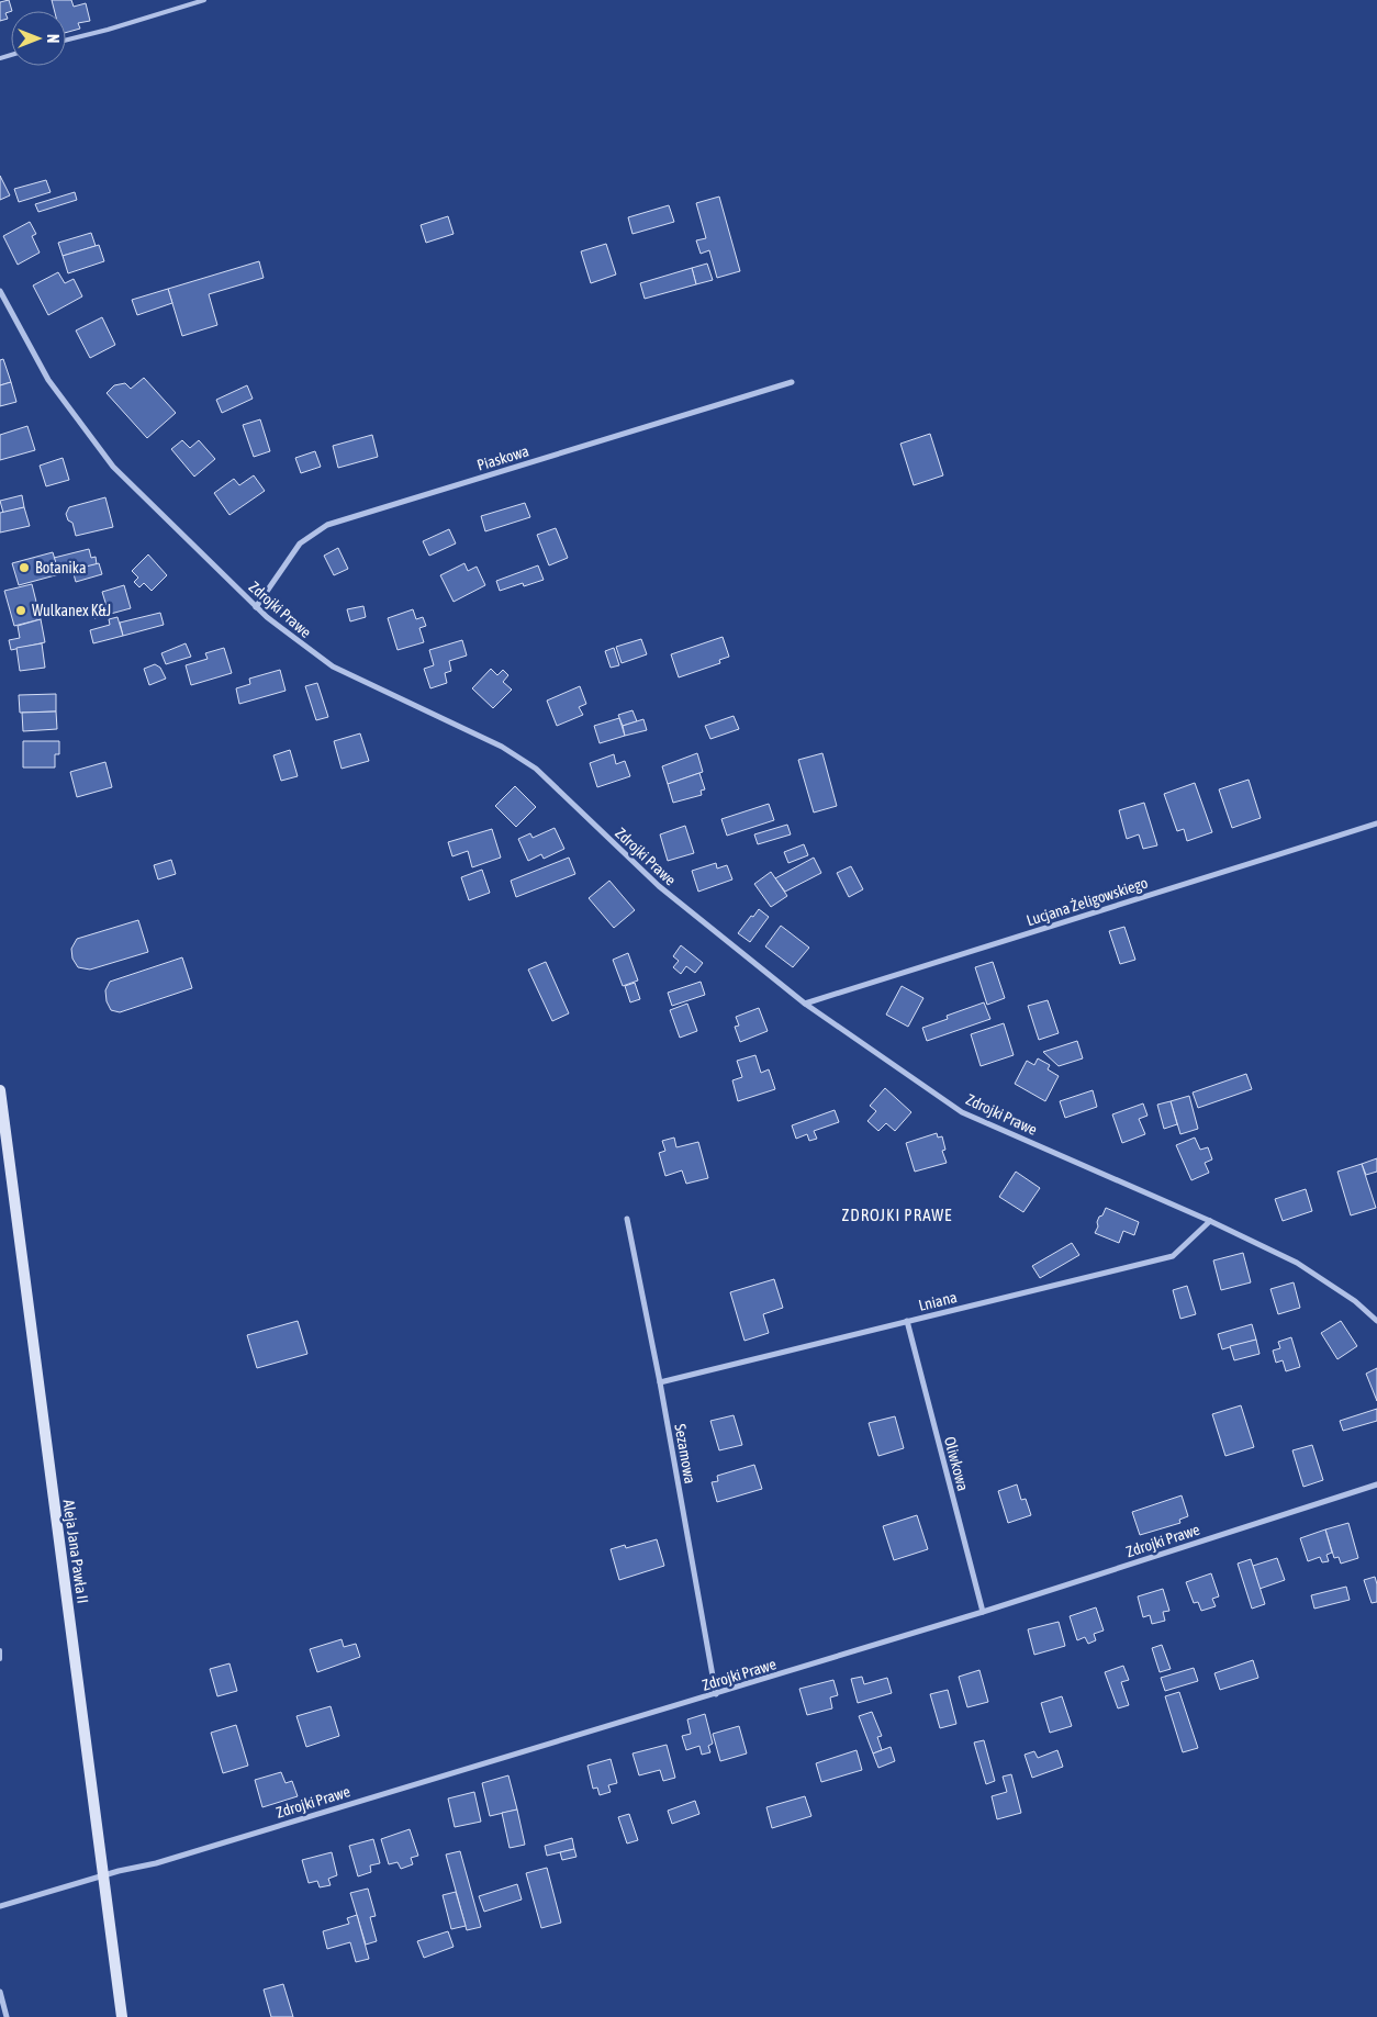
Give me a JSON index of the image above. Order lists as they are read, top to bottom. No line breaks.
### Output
{"streets":{"main road":["Aleja Jana Pawła II"],"street":["Piaskowa","Zdrojki Prawe","Lucjana Żeligowskiego","Lniana","Sezamowa","Oliwkowa"]},"crossings":[["Piaskowa","Zdrojki Prawe"],["Zdrojki Prawe","Lucjana Żeligowskiego"],["Zdrojki Prawe","Lniana"],["Zdrojki Prawe","Sezamowa"],["Zdrojki Prawe","Oliwkowa"],["Zdrojki Prawe","Aleja Jana Pawła II"],["Lniana","Sezamowa"],["Lniana","Oliwkowa"]],"districts":["ZDROJKI PRAWE"],"places":["Botanika","Wulkanex K&J"],"north":"right"}
